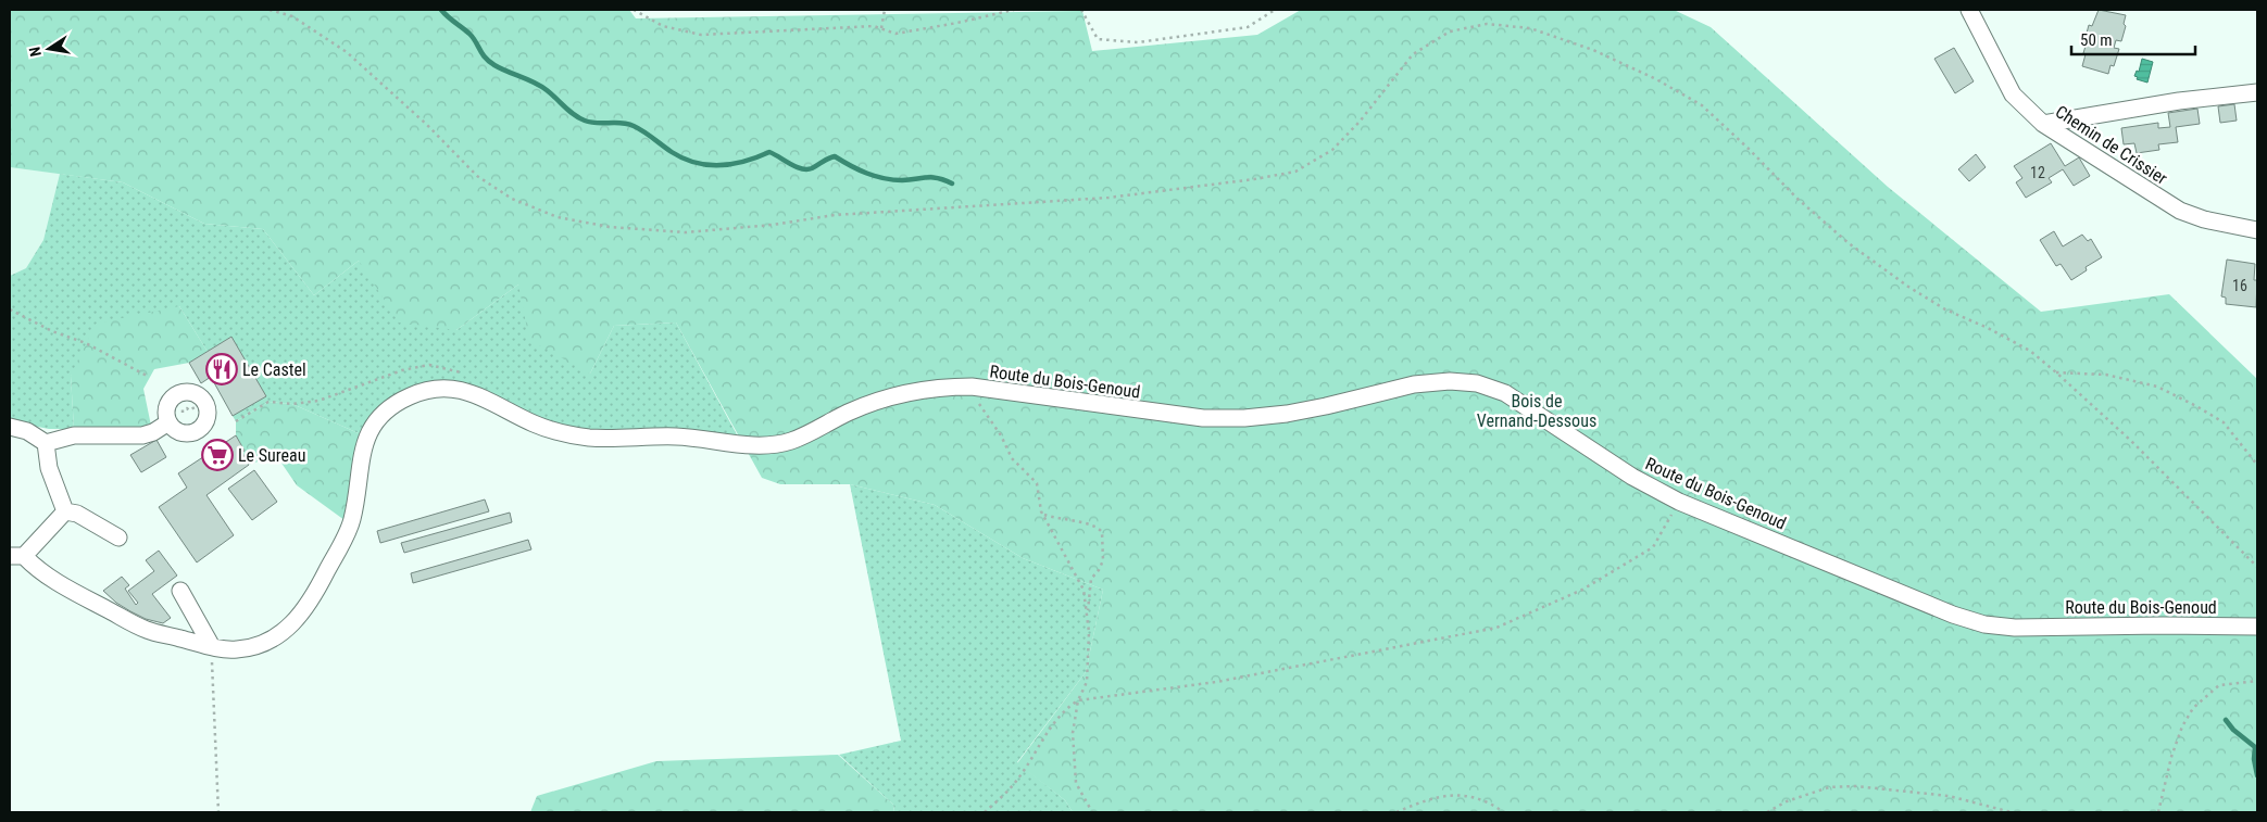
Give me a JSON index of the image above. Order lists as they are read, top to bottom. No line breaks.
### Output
{"streets":{"street":["Chemin de Crissier","Route du Bois-Genoud"]},"parks":["Bois de Vernand-Dessous"],"places":{"restaurant":["Le Castel"],"supermarket":["Le Sureau"]},"house_numbers":["12","16"],"scale_bar":"50 m","north":"left"}
